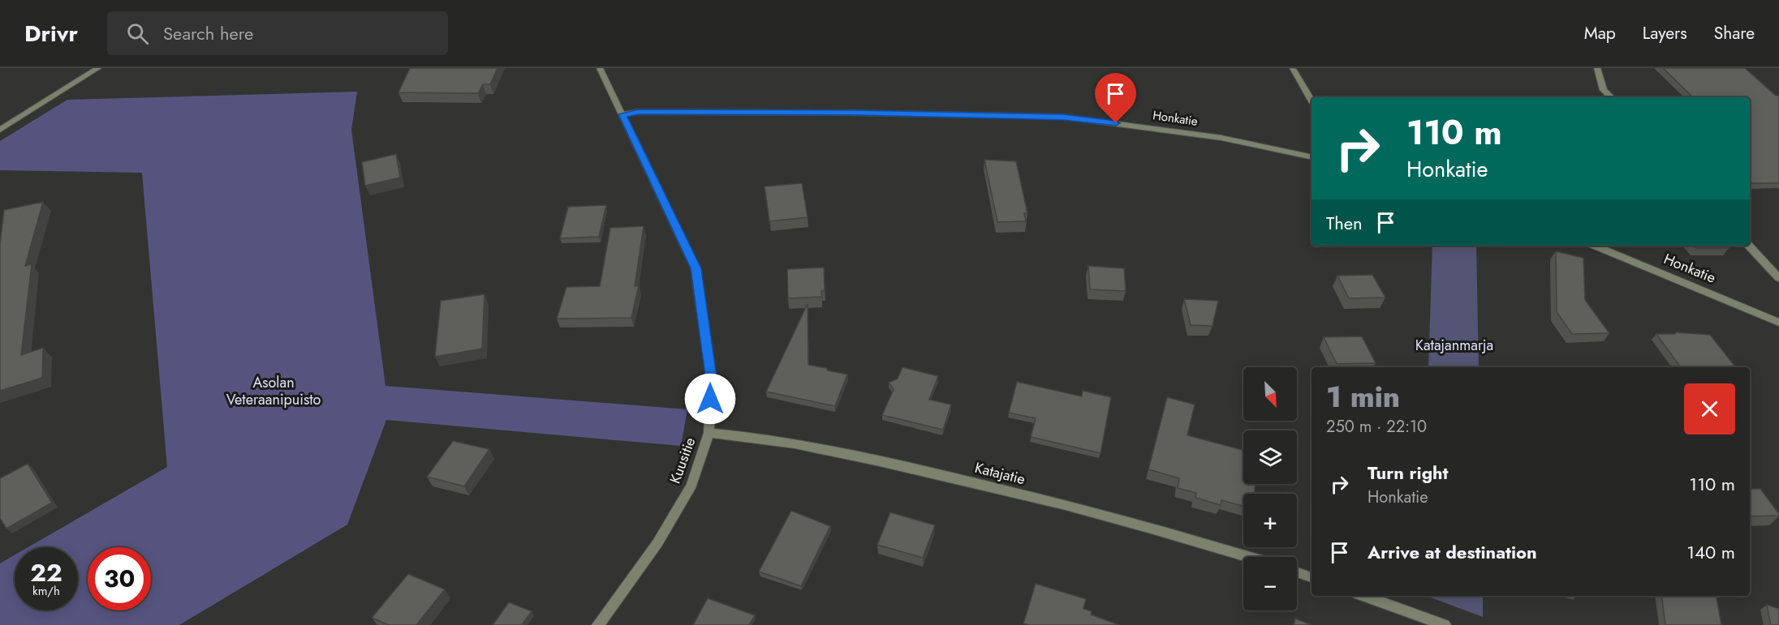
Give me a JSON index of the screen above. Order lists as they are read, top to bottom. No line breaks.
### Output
{"streets":{"street":["Honkatie","Kuusitie","Katajatie"]},"crossings":[["Honkatie","Kuusitie"],["Kuusitie","Katajatie"]],"parks":["Katajanmarja","Asolan Veteraanipuisto"],"north":"bottom right","page":{"header":"Drivr","search":"Search here","nav":["Map","Layers","Share"],"turn":["110 m","Honkatie"],"then":"Then","map_buttons":["+","−"],"heading":["1 min","250 m · 22:10"],"list":[{"name":"Turn right","note":"Honkatie","value":"110 m"},{"name":"Arrive at destination","value":"140 m"}],"speed":"22 km/h","limit":"30"}}
